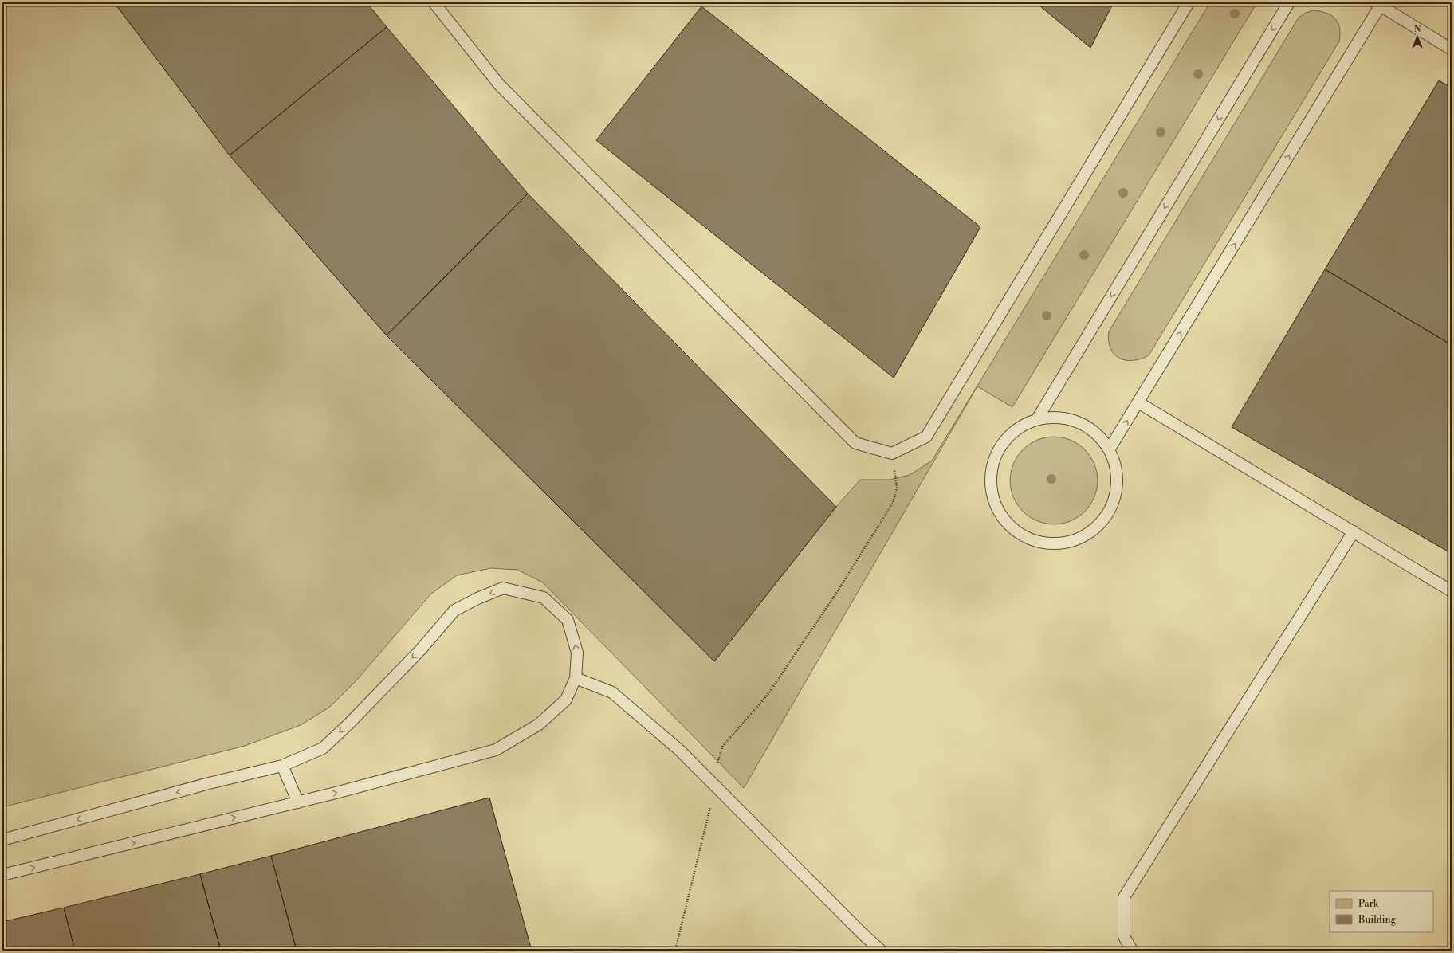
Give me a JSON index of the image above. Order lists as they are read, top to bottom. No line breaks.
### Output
{"legend":["Park","Building"],"north":"top"}
